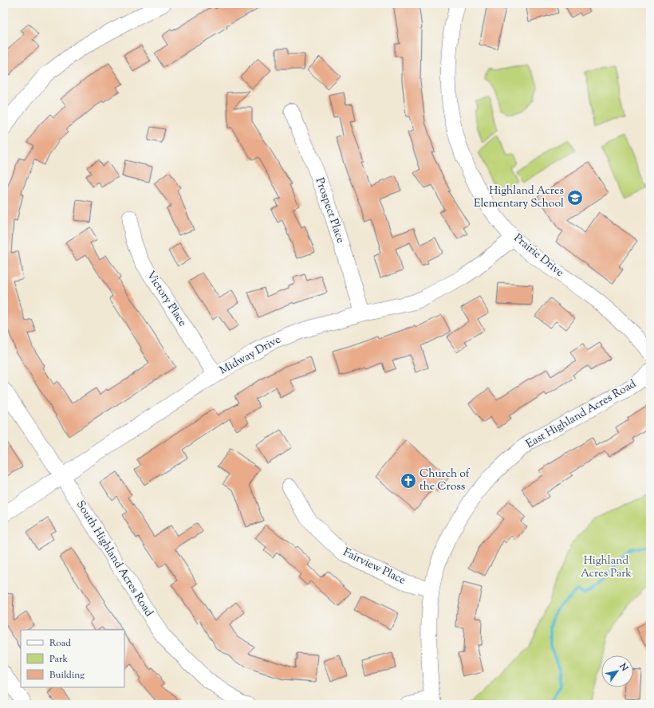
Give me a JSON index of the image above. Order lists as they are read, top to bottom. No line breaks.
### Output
{"streets":{"street":["Prospect Place","Prairie Drive","Victory Place","Midway Drive","East Highland Acres Road","South Highland Acres Road","Fairview Place"]},"crossings":[["Prospect Place","Midway Drive"],["Prairie Drive","Midway Drive"],["Victory Place","Midway Drive"],["Midway Drive","South Highland Acres Road"],["East Highland Acres Road","Fairview Place"]],"parks":["Highland Acres Park"],"places":{"school or university":["Highland Acres Elementary School"],"church":["Church of the Cross"]},"legend":["Road","Park","Building"],"north":"top right"}
